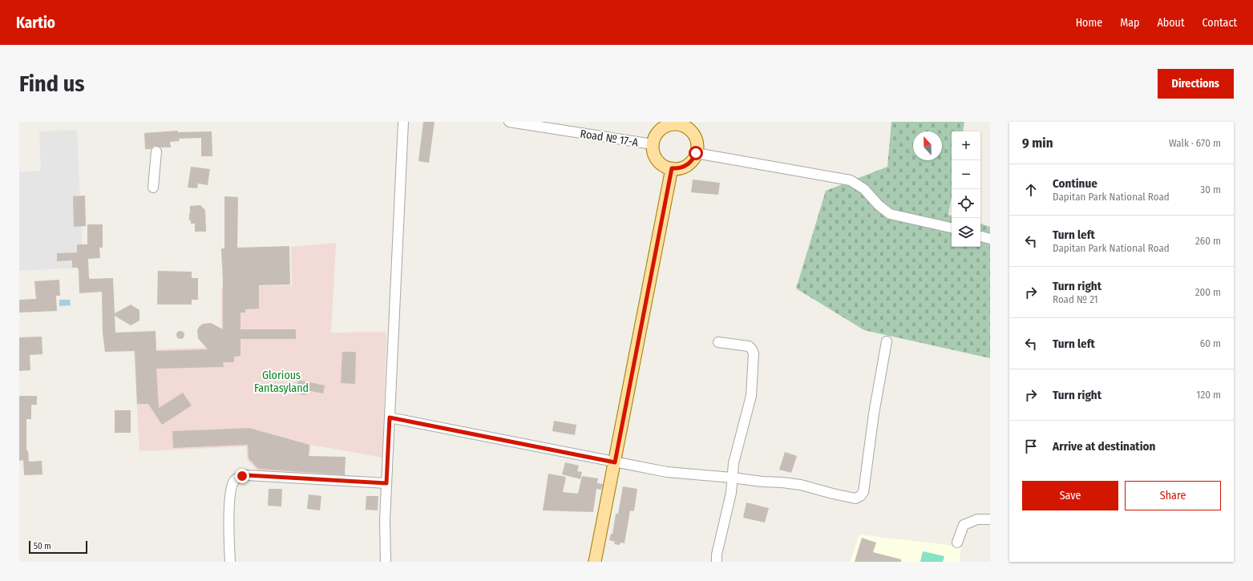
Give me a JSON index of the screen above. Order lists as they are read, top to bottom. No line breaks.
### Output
{"streets":{"street":["Road № 17-A"]},"parks":["Glorious Fantasyland"],"scale_bar":"50 m","north":"top","page":{"header":"Kartio","nav":["Home","Map","About","Contact"],"buttons":["Directions",["Save","Share"]],"title":"Find us","heading":["9 min","Walk · 670 m"],"map_buttons":["+","−"],"list":[["Continue","Dapitan Park National Road","30 m"],["Turn left","Dapitan Park National Road","260 m"],["Turn right","Road № 21","200 m"],["Turn left","60 m"],["Turn right","120 m"],"Arrive at destination"],"scale":"50 m"}}
